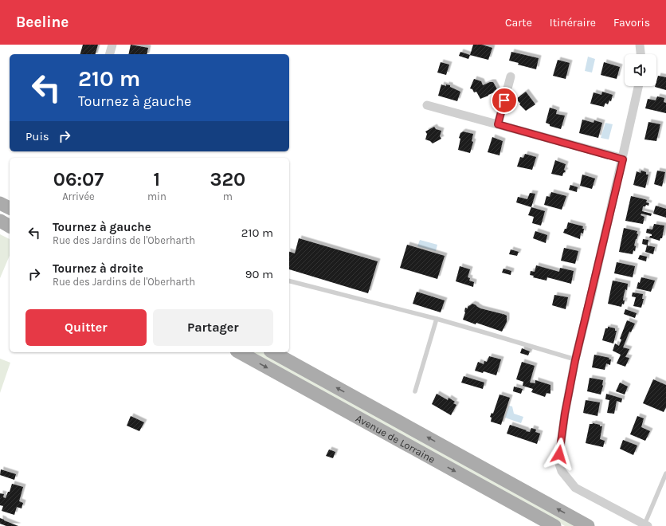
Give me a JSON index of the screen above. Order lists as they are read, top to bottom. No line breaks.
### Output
{"streets":{"main road":["Avenue de Lorraine"]},"page":{"header":"Beeline","nav":["Carte","Itinéraire","Favoris"],"turn":["210 m","Tournez à gauche"],"then":"Puis","eta":["06:07","Arrivée","1","min","320","m"],"list":[{"name":"Tournez à gauche","note":"Rue des Jardins de l'Oberharth","value":"210 m"},{"name":"Tournez à droite","note":"Rue des Jardins de l'Oberharth","value":"90 m"}],"buttons":["Quitter","Partager"]}}
